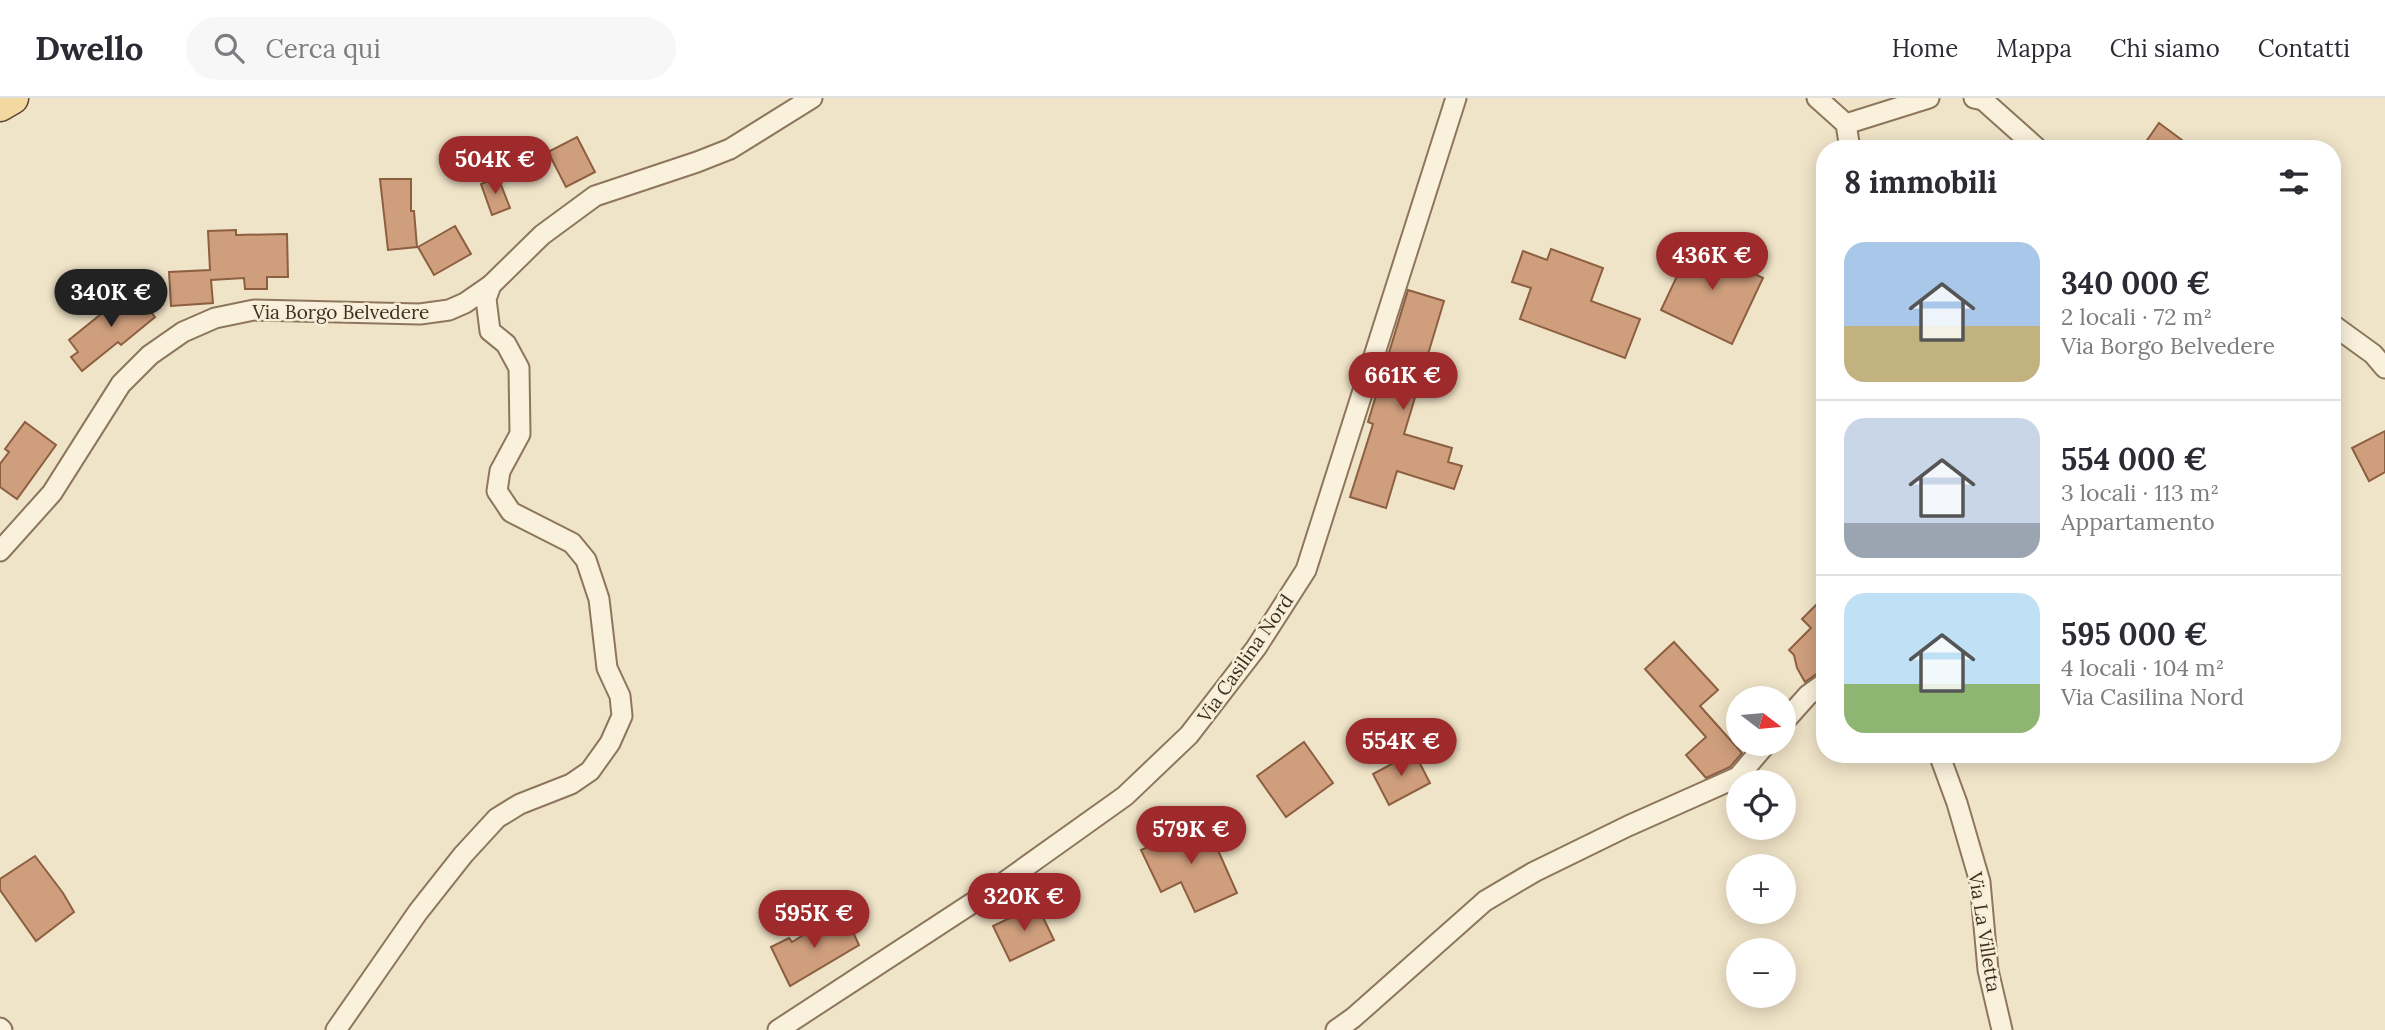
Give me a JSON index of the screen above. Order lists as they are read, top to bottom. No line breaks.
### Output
{"streets":{"street":["Via Borgo Belvedere","Via Casilina Nord","Via La Villetta"]},"north":"right","page":{"header":"Dwello","search":"Cerca qui","nav":["Home","Mappa","Chi siamo","Contatti"],"price":["504K €","436K €","340K €","661K €","554K €","579K €","320K €","595K €"],"heading":"8 immobili","list":[{"name":"340 000 €","note":"2 locali · 72 m² · Via Borgo Belvedere"},{"name":"554 000 €","note":"3 locali · 113 m² · Appartamento"},{"name":"595 000 €","note":"4 locali · 104 m² · Via Casilina Nord"}],"map_buttons":["+","−"]}}
